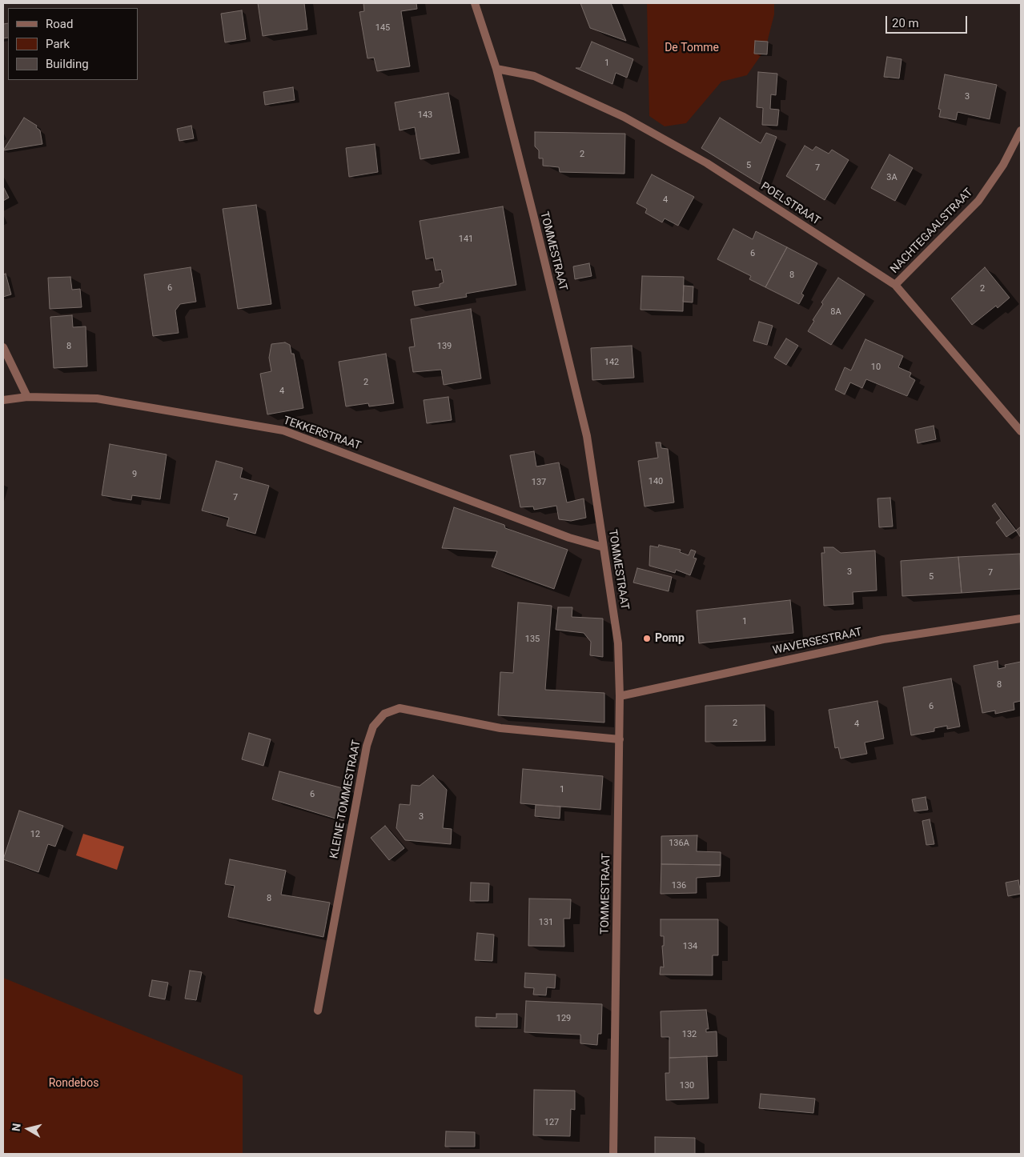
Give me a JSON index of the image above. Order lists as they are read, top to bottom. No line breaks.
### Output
{"streets":{"street":["POELSTRAAT","NACHTEGAALSTRAAT","TOMMESTRAAT","TEKKERSTRAAT","WAVERSESTRAAT","KLEINE TOMMESTRAAT"]},"crossings":[["POELSTRAAT","NACHTEGAALSTRAAT"],["POELSTRAAT","TOMMESTRAAT"],["TOMMESTRAAT","TEKKERSTRAAT"],["TOMMESTRAAT","WAVERSESTRAAT"],["TOMMESTRAAT","KLEINE TOMMESTRAAT"]],"parks":["De Tomme","Rondebos"],"places":["Pomp"],"house_numbers":["145","1","3","143","2","5","7","3A","4","141","6","8","6","2","8A","8","139","142","10","2","4","9","140","137","7","3","7","5","1","135","8","6","2","4","1","6","3","12","136A","136","8","131","134","129","132","130","127"],"legend":["Road","Park","Building"],"scale_bar":"20 m","north":"left"}
